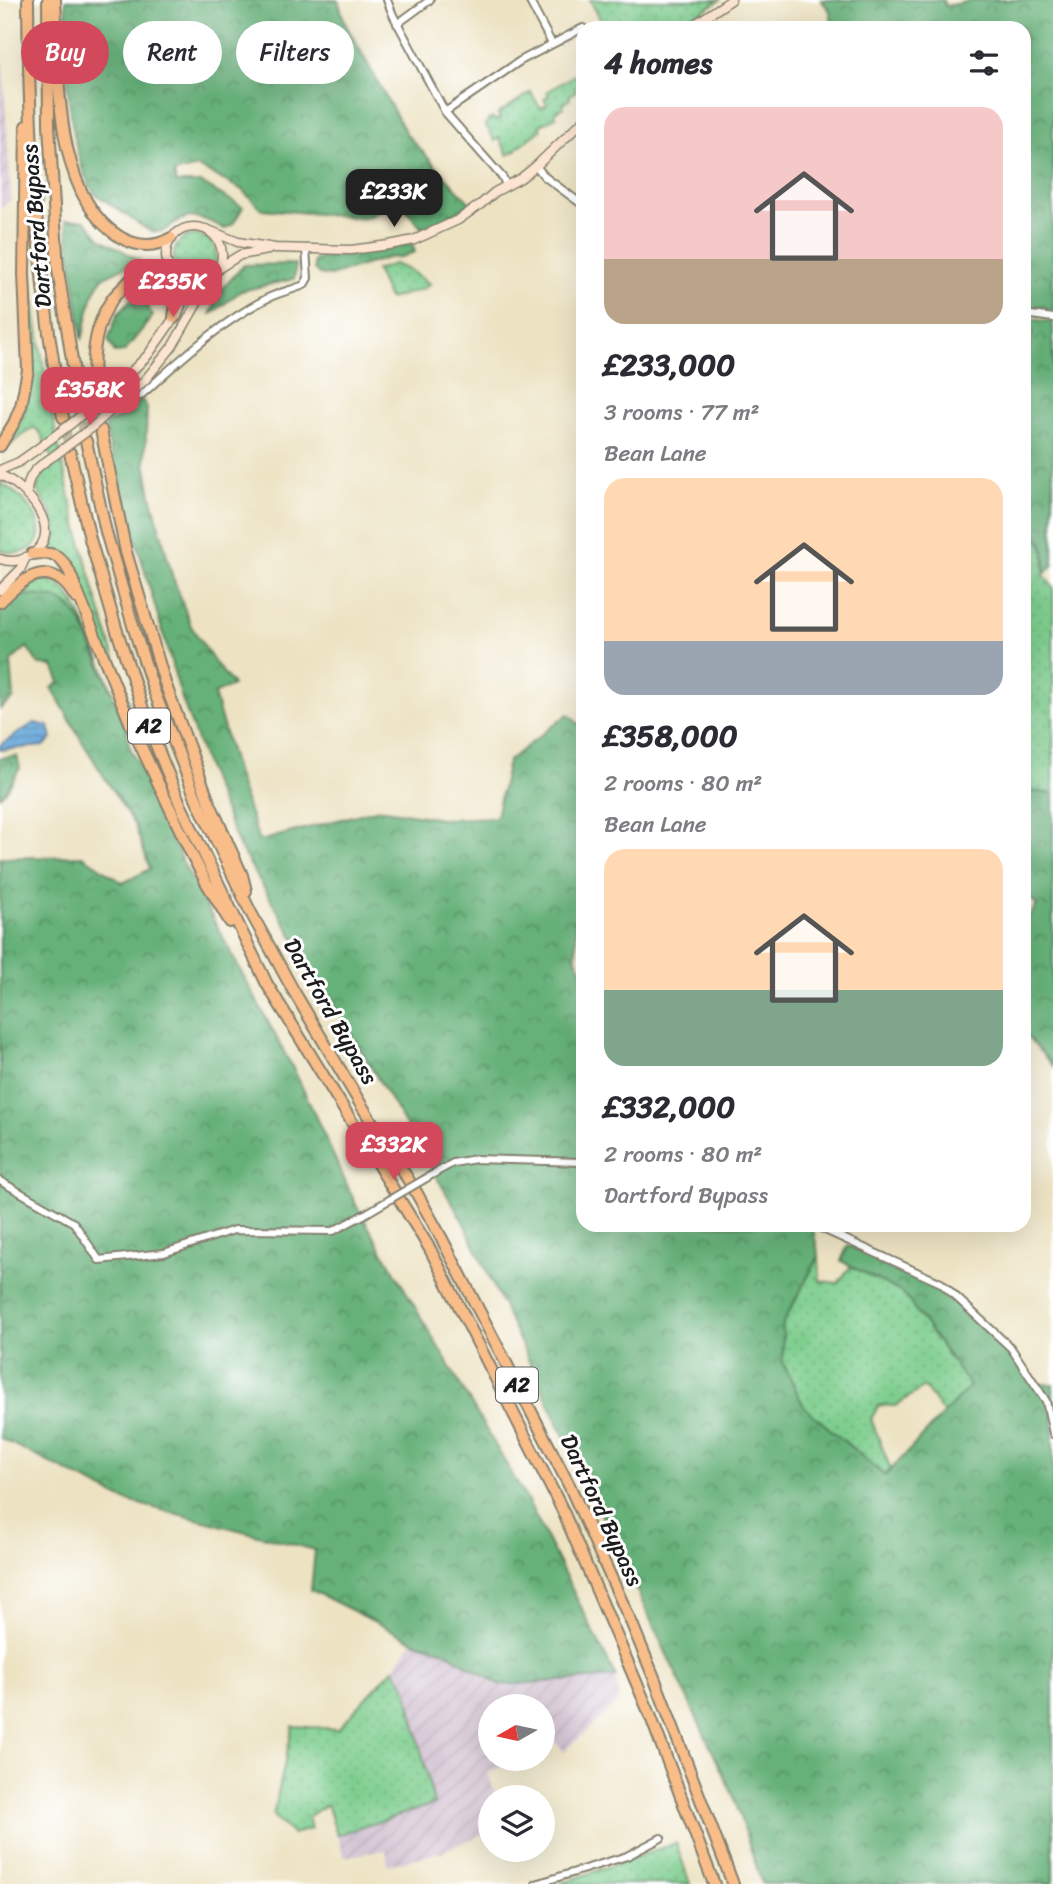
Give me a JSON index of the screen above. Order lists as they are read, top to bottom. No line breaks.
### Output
{"streets":{"highway":["Dartford Bypass","A2"]},"crossings":[["Dartford Bypass","A2"]],"north":"left","page":{"chip":["Buy","Rent","Filters"],"heading":"4 homes","list":[{"name":"£233,000","note":"3 rooms · 77 m² · Bean Lane"},{"name":"£358,000","note":"2 rooms · 80 m² · Bean Lane"},{"name":"£332,000","note":"2 rooms · 80 m² · Dartford Bypass"}],"price":["£233K","£235K","£358K","£332K"]}}
